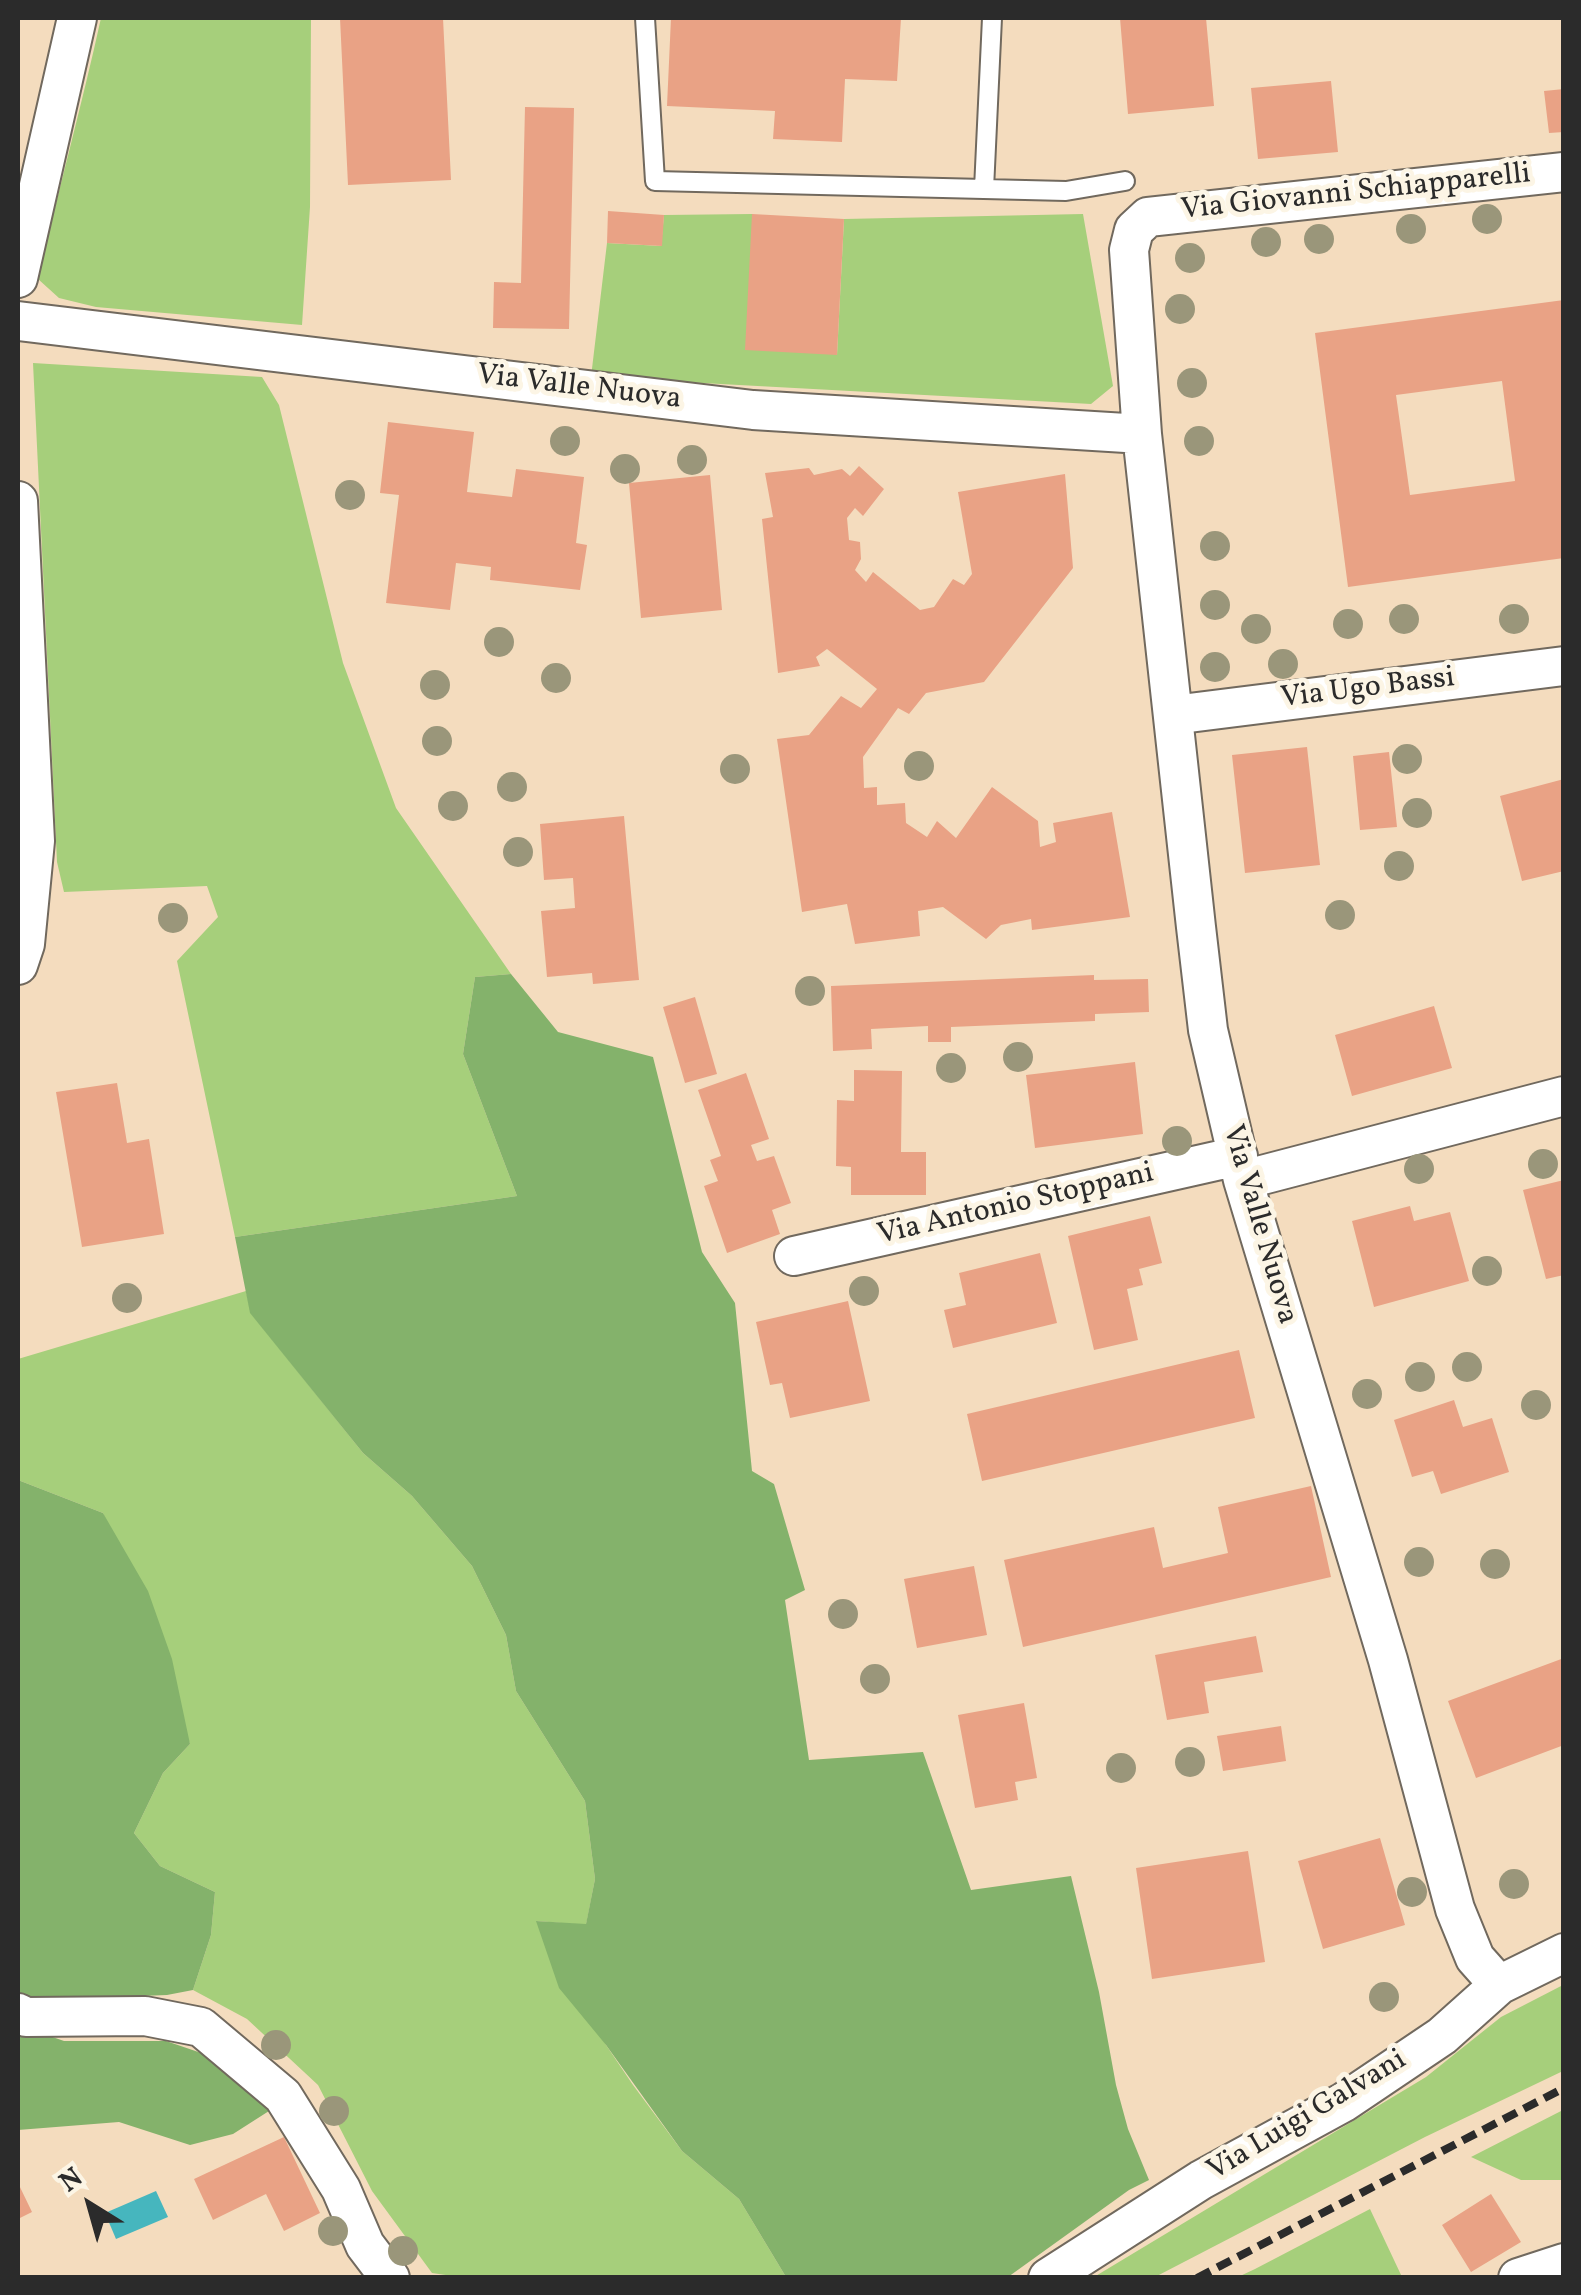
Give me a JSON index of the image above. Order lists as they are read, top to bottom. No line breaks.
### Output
{"streets":{"street":["Via Giovanni Schiapparelli","Via Valle Nuova","Via Ugo Bassi","Via Antonio Stoppani","Via Luigi Galvani"]},"crossings":[["Via Giovanni Schiapparelli","Via Valle Nuova"],["Via Valle Nuova","Via Ugo Bassi"],["Via Valle Nuova","Via Antonio Stoppani"],["Via Valle Nuova","Via Luigi Galvani"]],"north":"top left"}
